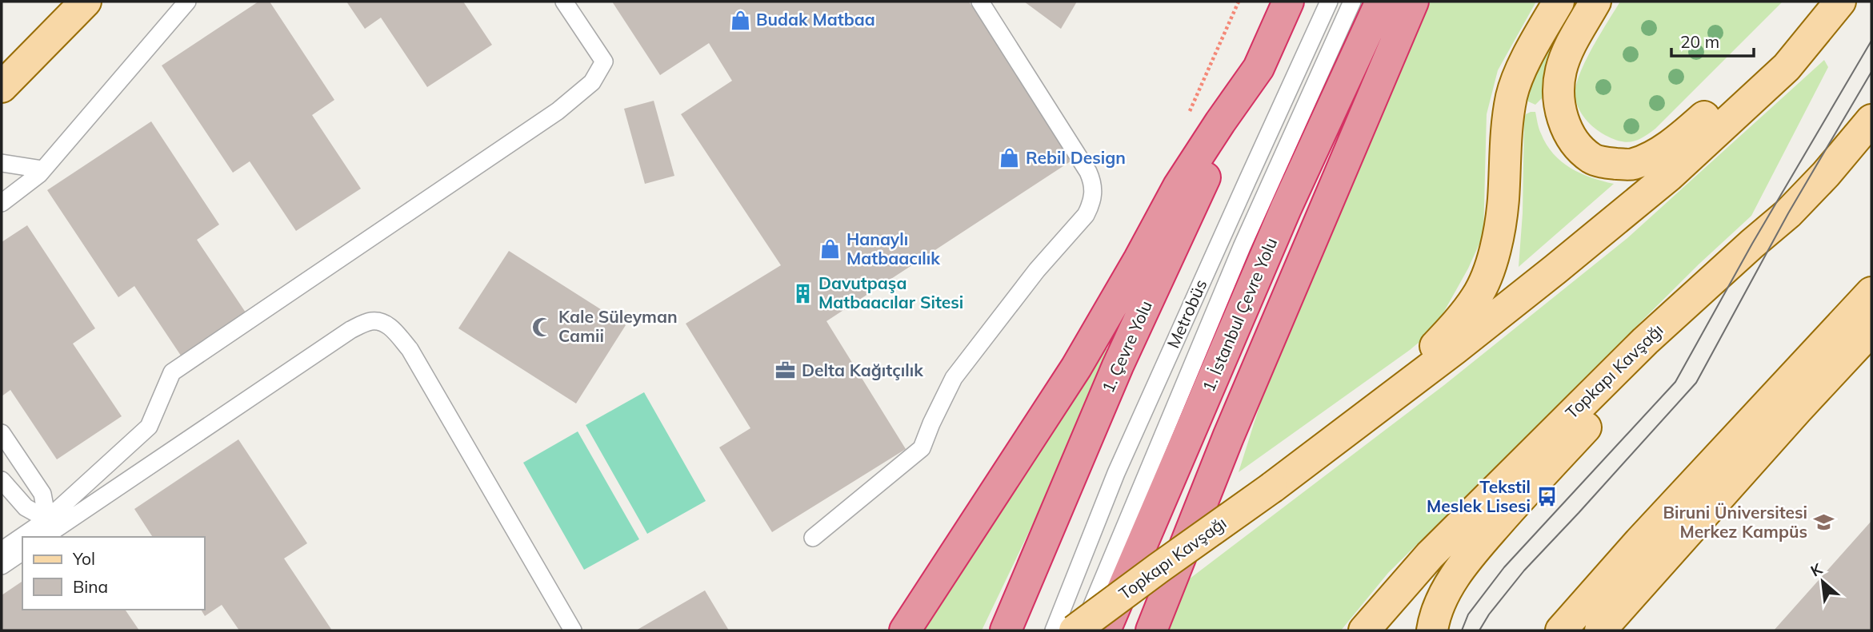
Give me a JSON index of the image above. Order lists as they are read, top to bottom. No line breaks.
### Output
{"streets":{"highway":["1. İstanbul Çevre Yolu","1. Çevre Yolu"],"main road":["Topkapı Kavşağı"],"lane":["Metrobüs"]},"places":{"shop":["Budak Matbaa","Rebil Design","Hanaylı Matbaacılık"],"building":["Davutpaşa Matbaacılar Sitesi"],"mosque":["Kale Süleyman Camii"],"office":["Delta Kağıtçılık"],"bus stop":["Tekstil Meslek Lisesi"],"school or university":["Biruni Üniversitesi Merkez Kampüs"]},"legend":["Yol","Bina"],"scale_bar":"20 m","north":"top left"}
